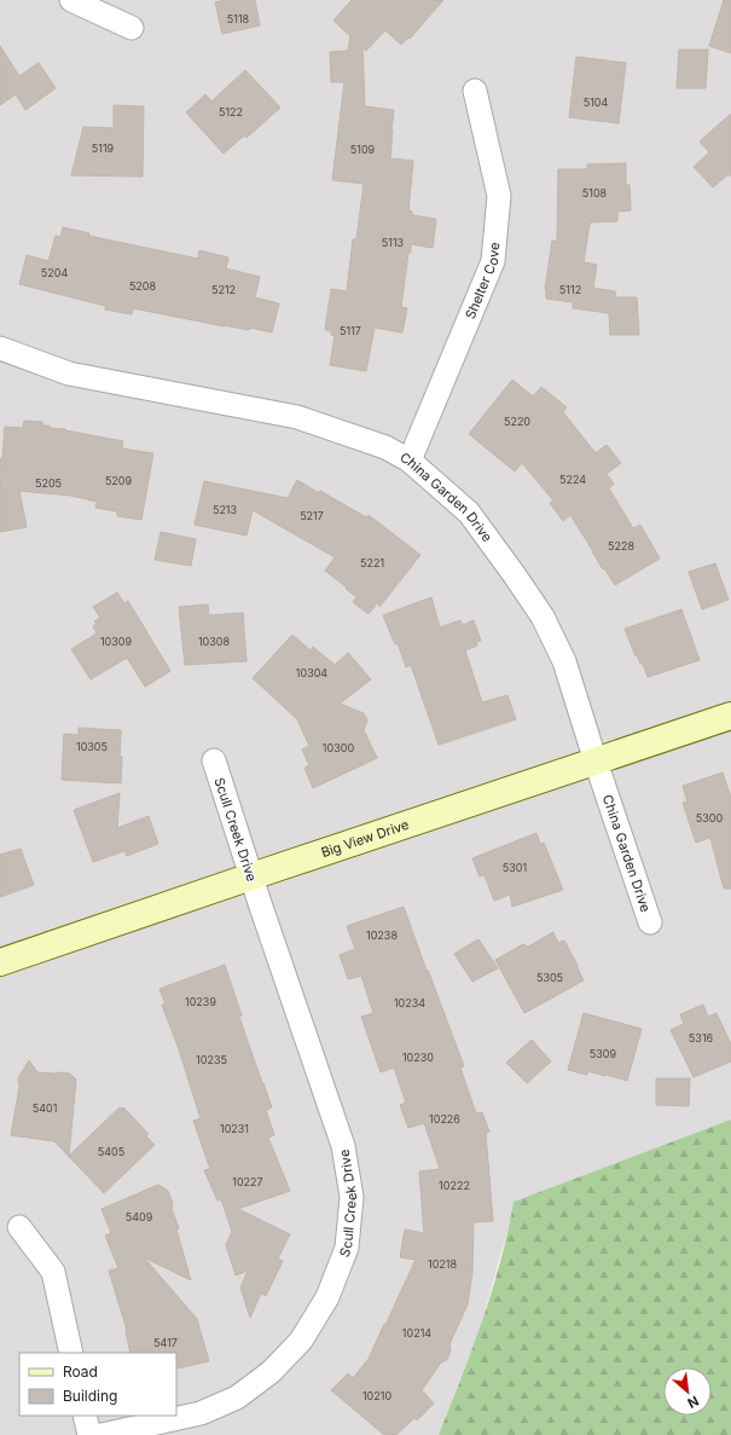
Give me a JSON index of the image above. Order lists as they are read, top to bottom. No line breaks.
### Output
{"streets":{"street":["Shelter Cove","China Garden Drive","Scull Creek Drive","Big View Drive"]},"crossings":[["Shelter Cove","China Garden Drive"],["China Garden Drive","Big View Drive"],["Scull Creek Drive","Big View Drive"]],"house_numbers":["5118","5104","5122","5119","5109","5108","5113","5204","5208","5212","5112","5117","5220","5224","5209","5205","5213","5217","5228","5221","10309","10308","10304","10305","10300","5300","5301","10238","5305","10239","10234","5316","5309","10230","10235","5401","10226","10231","5405","10227","10222","5409","10218","10214","5417","10210"],"legend":["Road","Building"],"north":"bottom right"}
